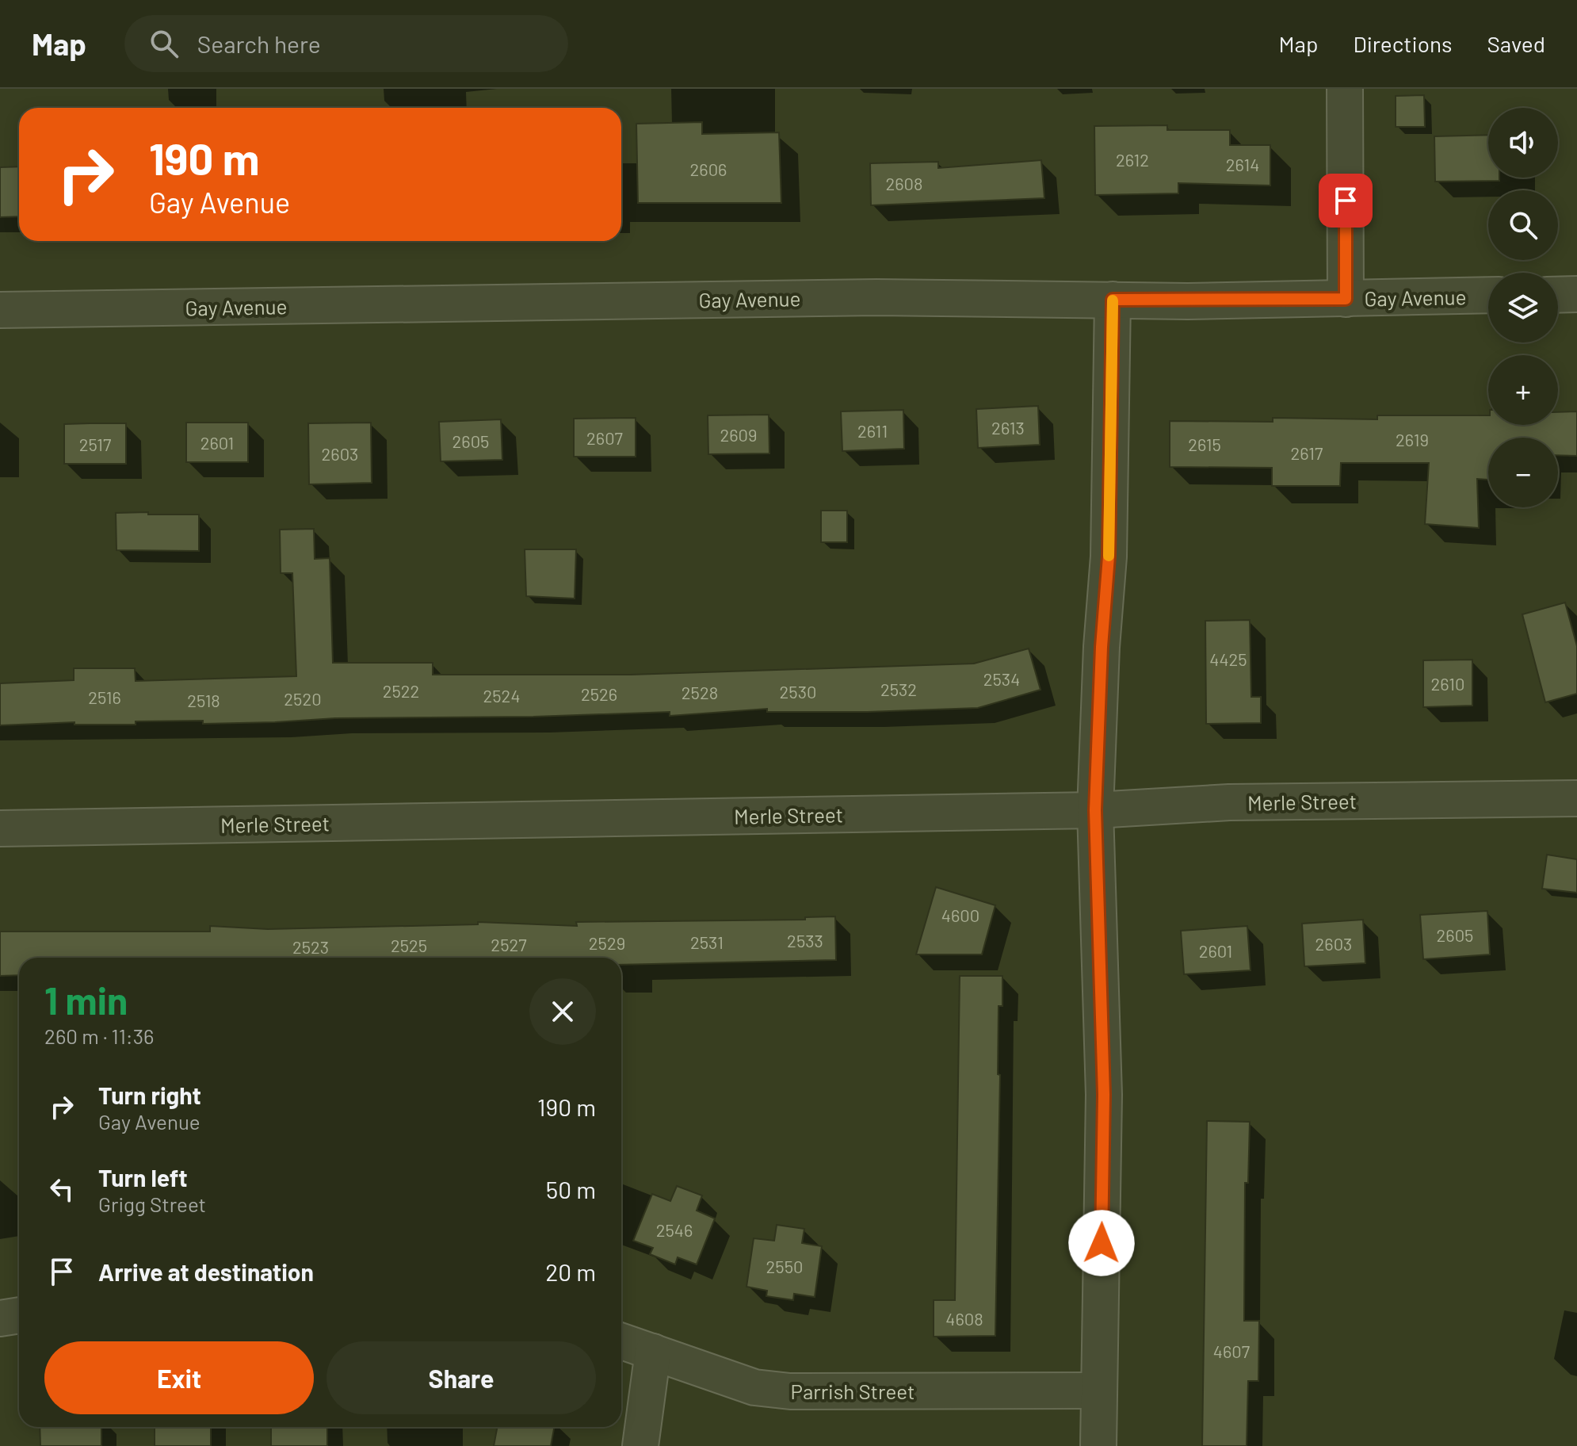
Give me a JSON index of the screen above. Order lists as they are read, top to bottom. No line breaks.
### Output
{"streets":{"street":["Gay Avenue","Merle Street","Parrish Street"]},"house_numbers":["2612","2614","2606","2608","2613","2611","2609","2607","2619","2605","2601","2517","2615","2617","2603","4425","2534","2610","2532","2522","2530","2528","2526","2524","2516","2520","2518","4600","2605","2533","2531","2529","2603","2527","2525","2523","2601","2546","2550","4608","4607"],"page":{"header":"Map","search":"Search here","nav":["Map","Directions","Saved"],"map_buttons":["+","−"],"turn":["190 m","Gay Avenue"],"heading":["1 min","260 m · 11:36"],"list":[{"name":"Turn right","note":"Gay Avenue","value":"190 m"},{"name":"Turn left","note":"Grigg Street","value":"50 m"},{"name":"Arrive at destination","value":"20 m"}],"buttons":["Exit","Share"]}}
